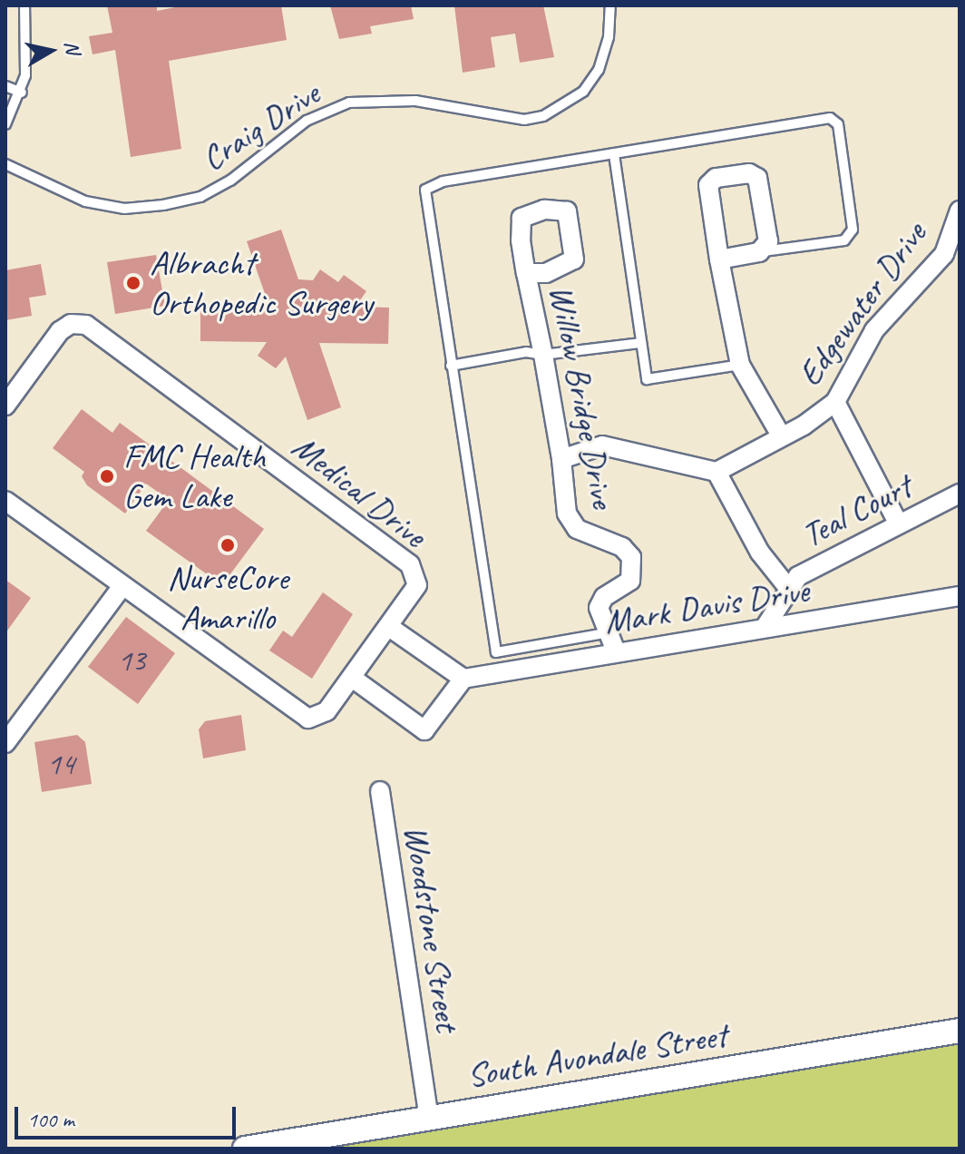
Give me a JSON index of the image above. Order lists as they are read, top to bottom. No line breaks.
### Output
{"streets":{"street":["Edgewater Drive","Willow Bridge Drive","Medical Drive","Teal Court","Mark Davis Drive","Woodstone Street","South Avondale Street"],"lane":["Craig Drive"]},"crossings":[["Willow Bridge Drive","Mark Davis Drive"],["Teal Court","Mark Davis Drive"],["Woodstone Street","South Avondale Street"]],"places":["Albracht Orthopedic Surgery","FMC Health Gem Lake","NurseCore Amarillo"],"house_numbers":["13","14"],"scale_bar":"100 m","north":"right"}
